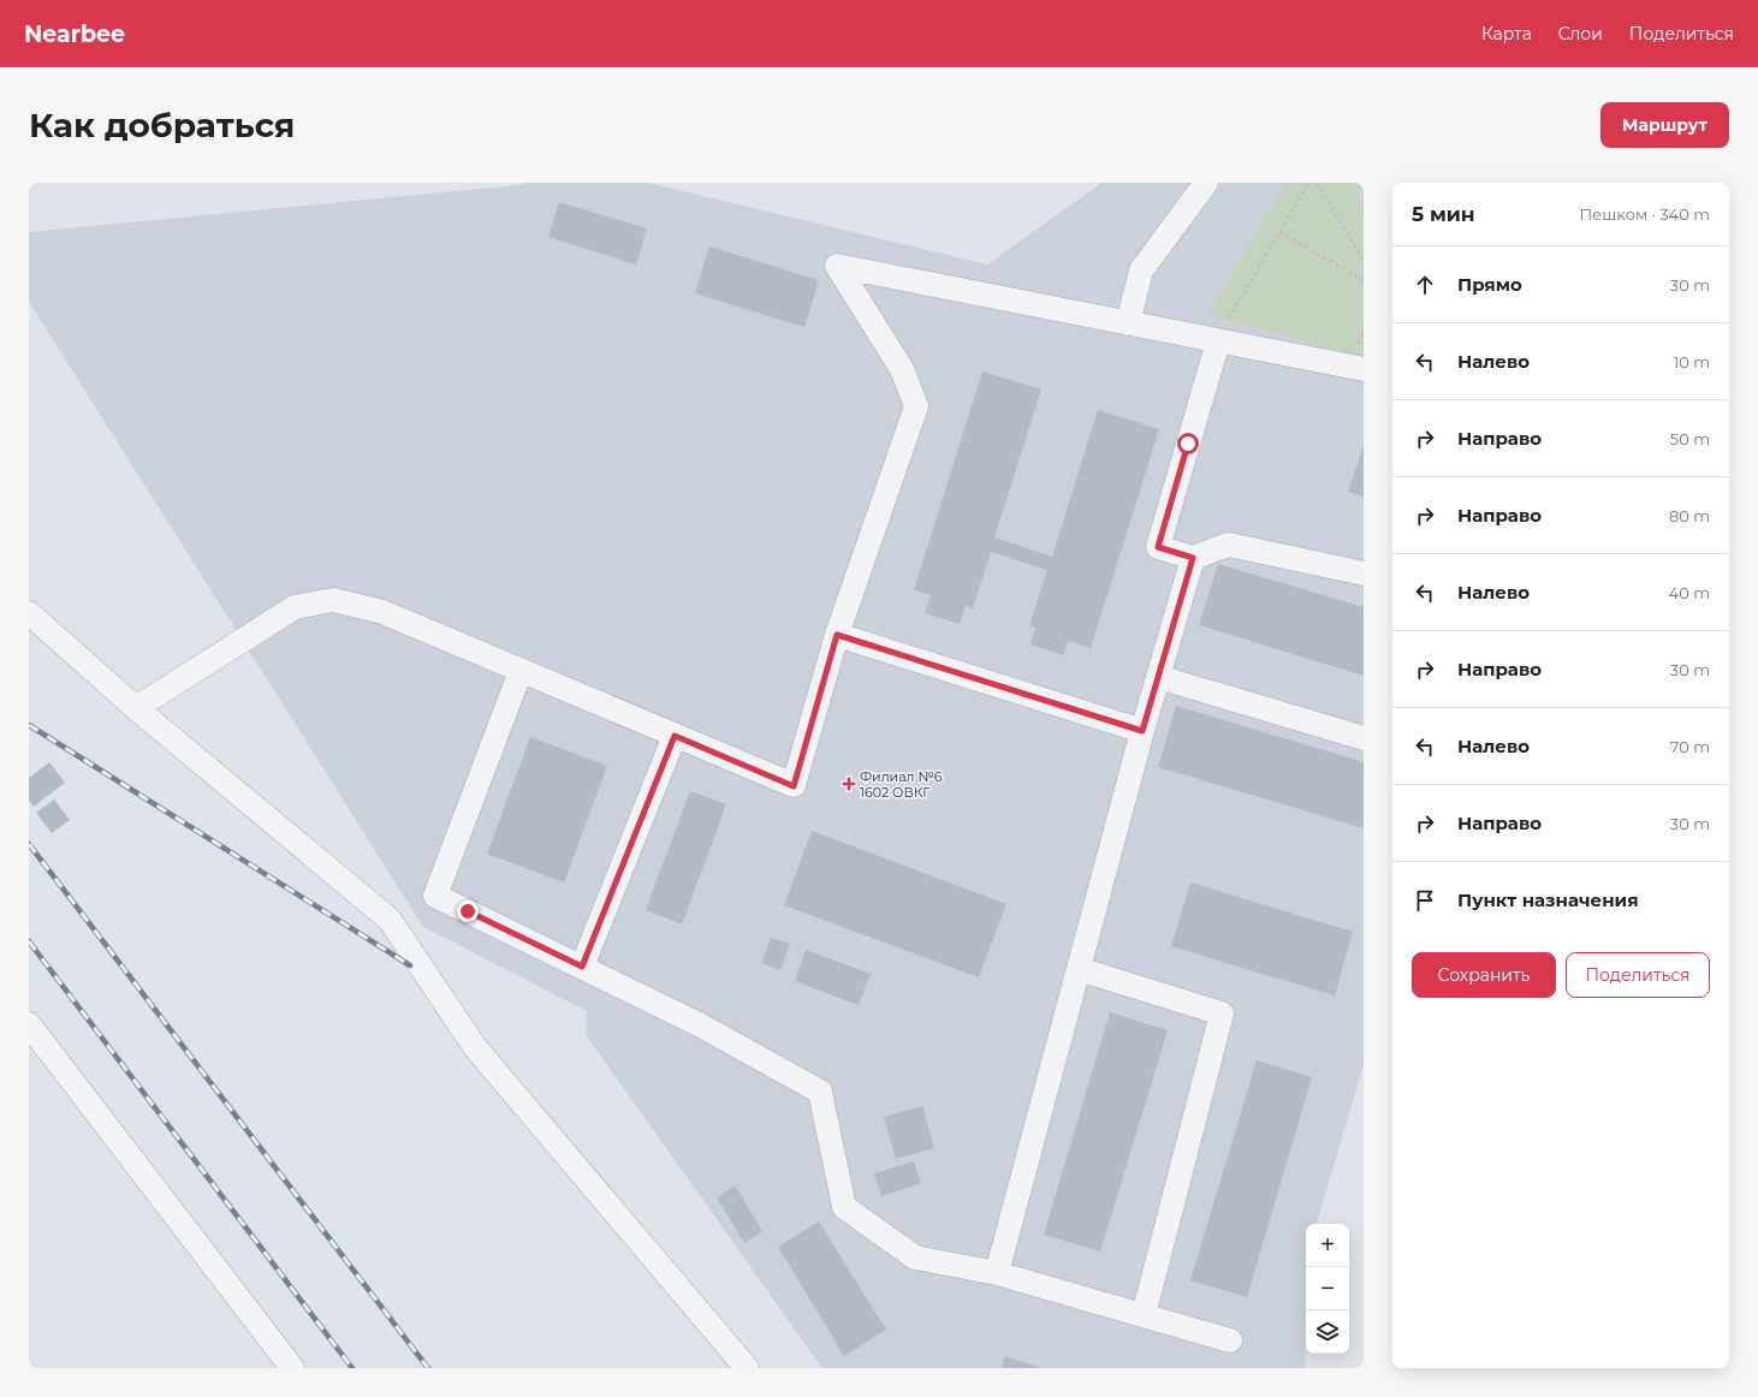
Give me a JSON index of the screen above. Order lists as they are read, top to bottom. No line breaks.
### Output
{"places":{"health":["Филиал №6 1602 ОВКГ"]},"page":{"header":"Nearbee","nav":["Карта","Слои","Поделиться"],"buttons":["Маршрут",["Сохранить","Поделиться"]],"title":"Как добраться","heading":["5 мин","Пешком · 340 m"],"list":[["Прямо","30 m"],["Налево","10 m"],["Направо","50 m"],["Направо","80 m"],["Налево","40 m"],["Направо","30 m"],["Налево","70 m"],["Направо","30 m"],"Пункт назначения"],"map_buttons":["+","−"]}}
